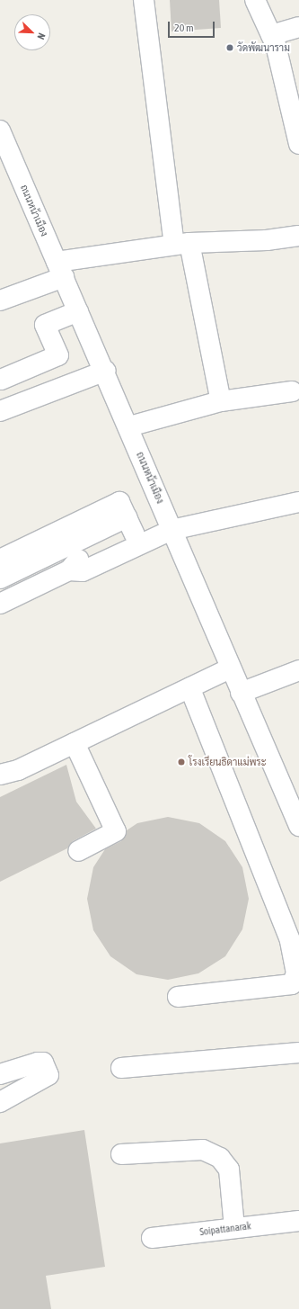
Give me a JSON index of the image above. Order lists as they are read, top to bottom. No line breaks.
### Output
{"streets":{"street":["ถนนหน้าเมือง","Soipattanarak"]},"places":["วัดพัฒนาราม","โรงเรียนธิดาแม่พระ"],"scale_bar":"20 m","north":"bottom right"}
